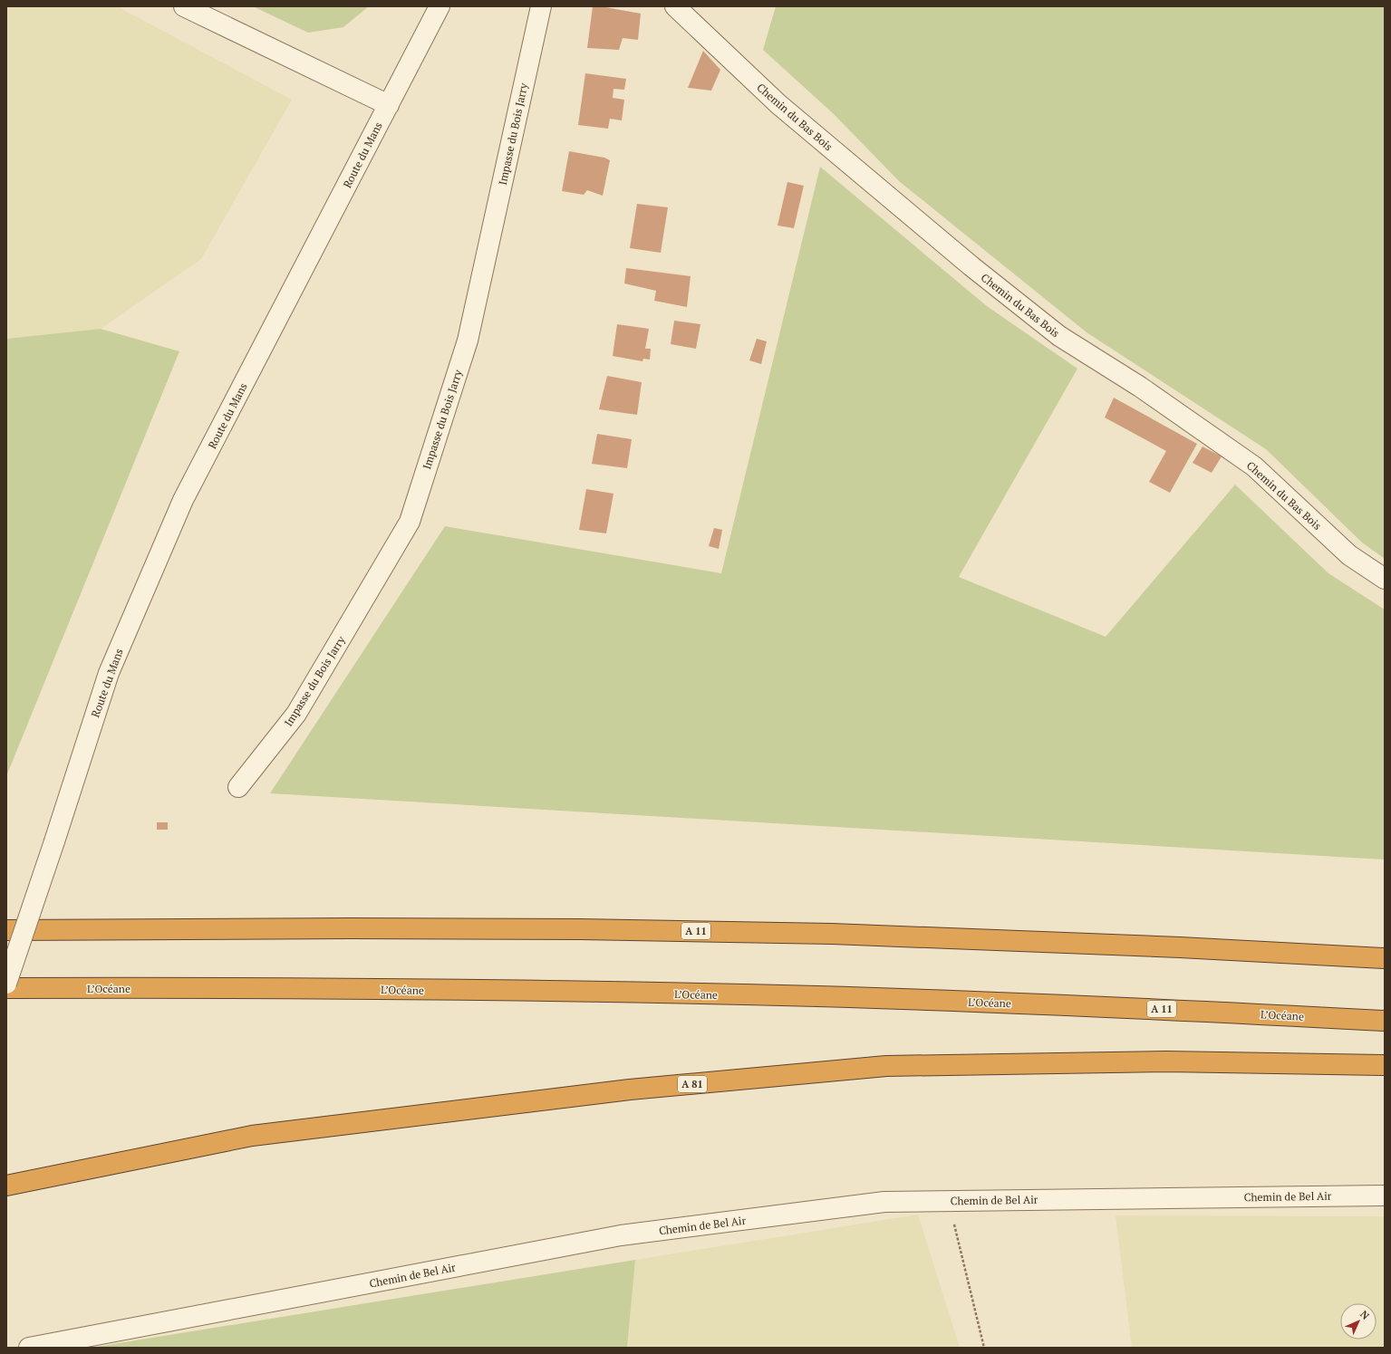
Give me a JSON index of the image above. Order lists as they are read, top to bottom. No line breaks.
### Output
{"streets":{"highway":["A 11","L’Océane","A 81"],"street":["Chemin du Bas Bois","Impasse du Bois Jarry","Route du Mans","Chemin de Bel Air"]},"north":"top right"}
